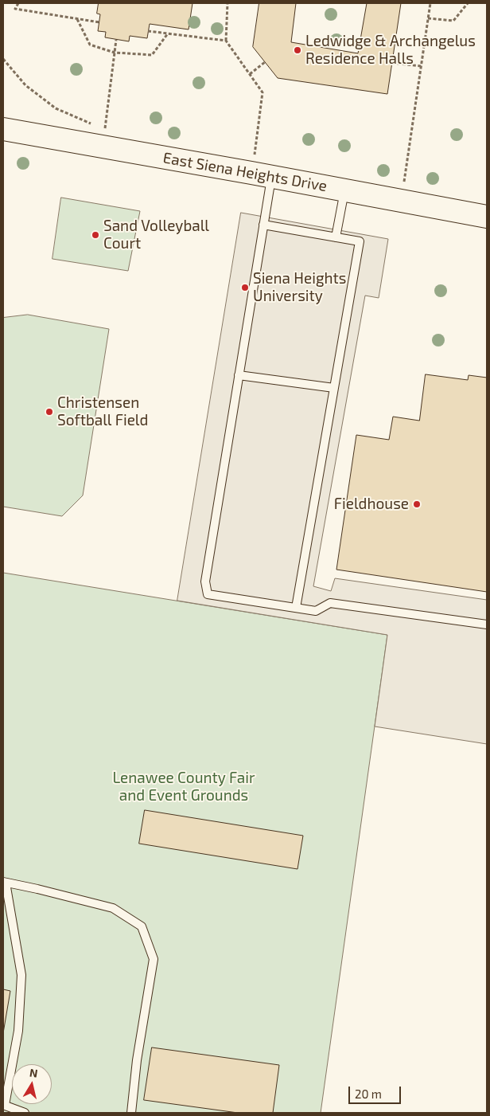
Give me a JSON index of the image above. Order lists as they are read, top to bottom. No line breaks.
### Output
{"streets":{"street":["East Siena Heights Drive"]},"parks":["Lenawee County Fair and Event Grounds"],"places":["Ledwidge & Archangelus Residence Halls","Sand Volleyball Court","Siena Heights University","Christensen Softball Field","Fieldhouse"],"scale_bar":"20 m","north":"top"}
